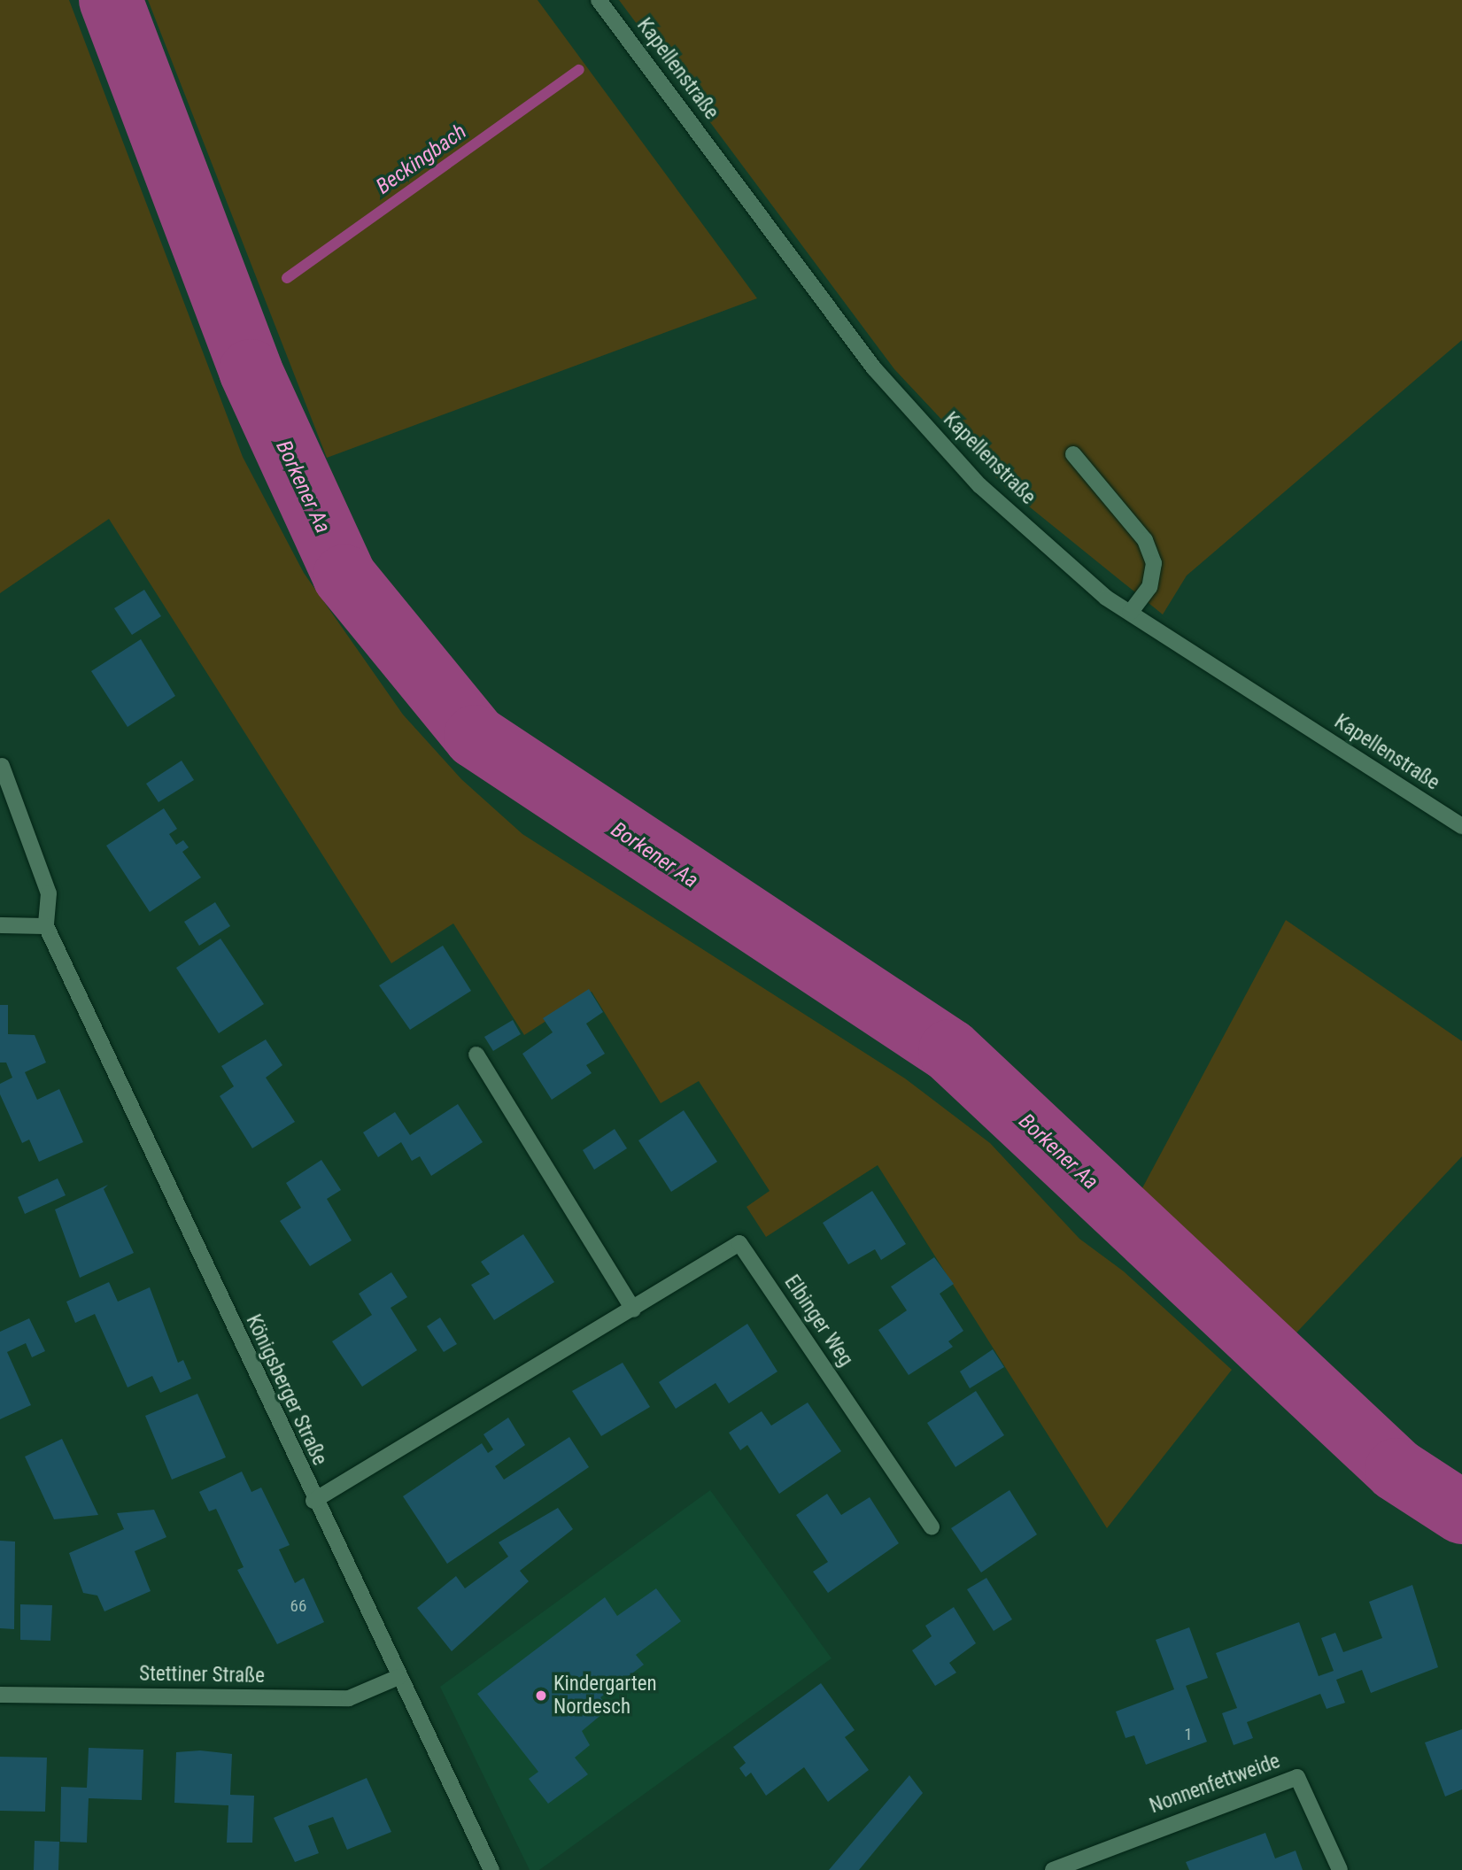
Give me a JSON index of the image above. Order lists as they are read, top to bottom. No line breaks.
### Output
{"streets":{"street":["Kapellenstraße","Elbinger Weg","Königsberger Straße","Stettiner Straße","Nonnenfettweide"]},"crossings":[["Elbinger Weg","Königsberger Straße"],["Königsberger Straße","Stettiner Straße"]],"water":["Beckingbach","Borkener Aa"],"places":["Kindergarten Nordesch"],"house_numbers":["66","1"]}
